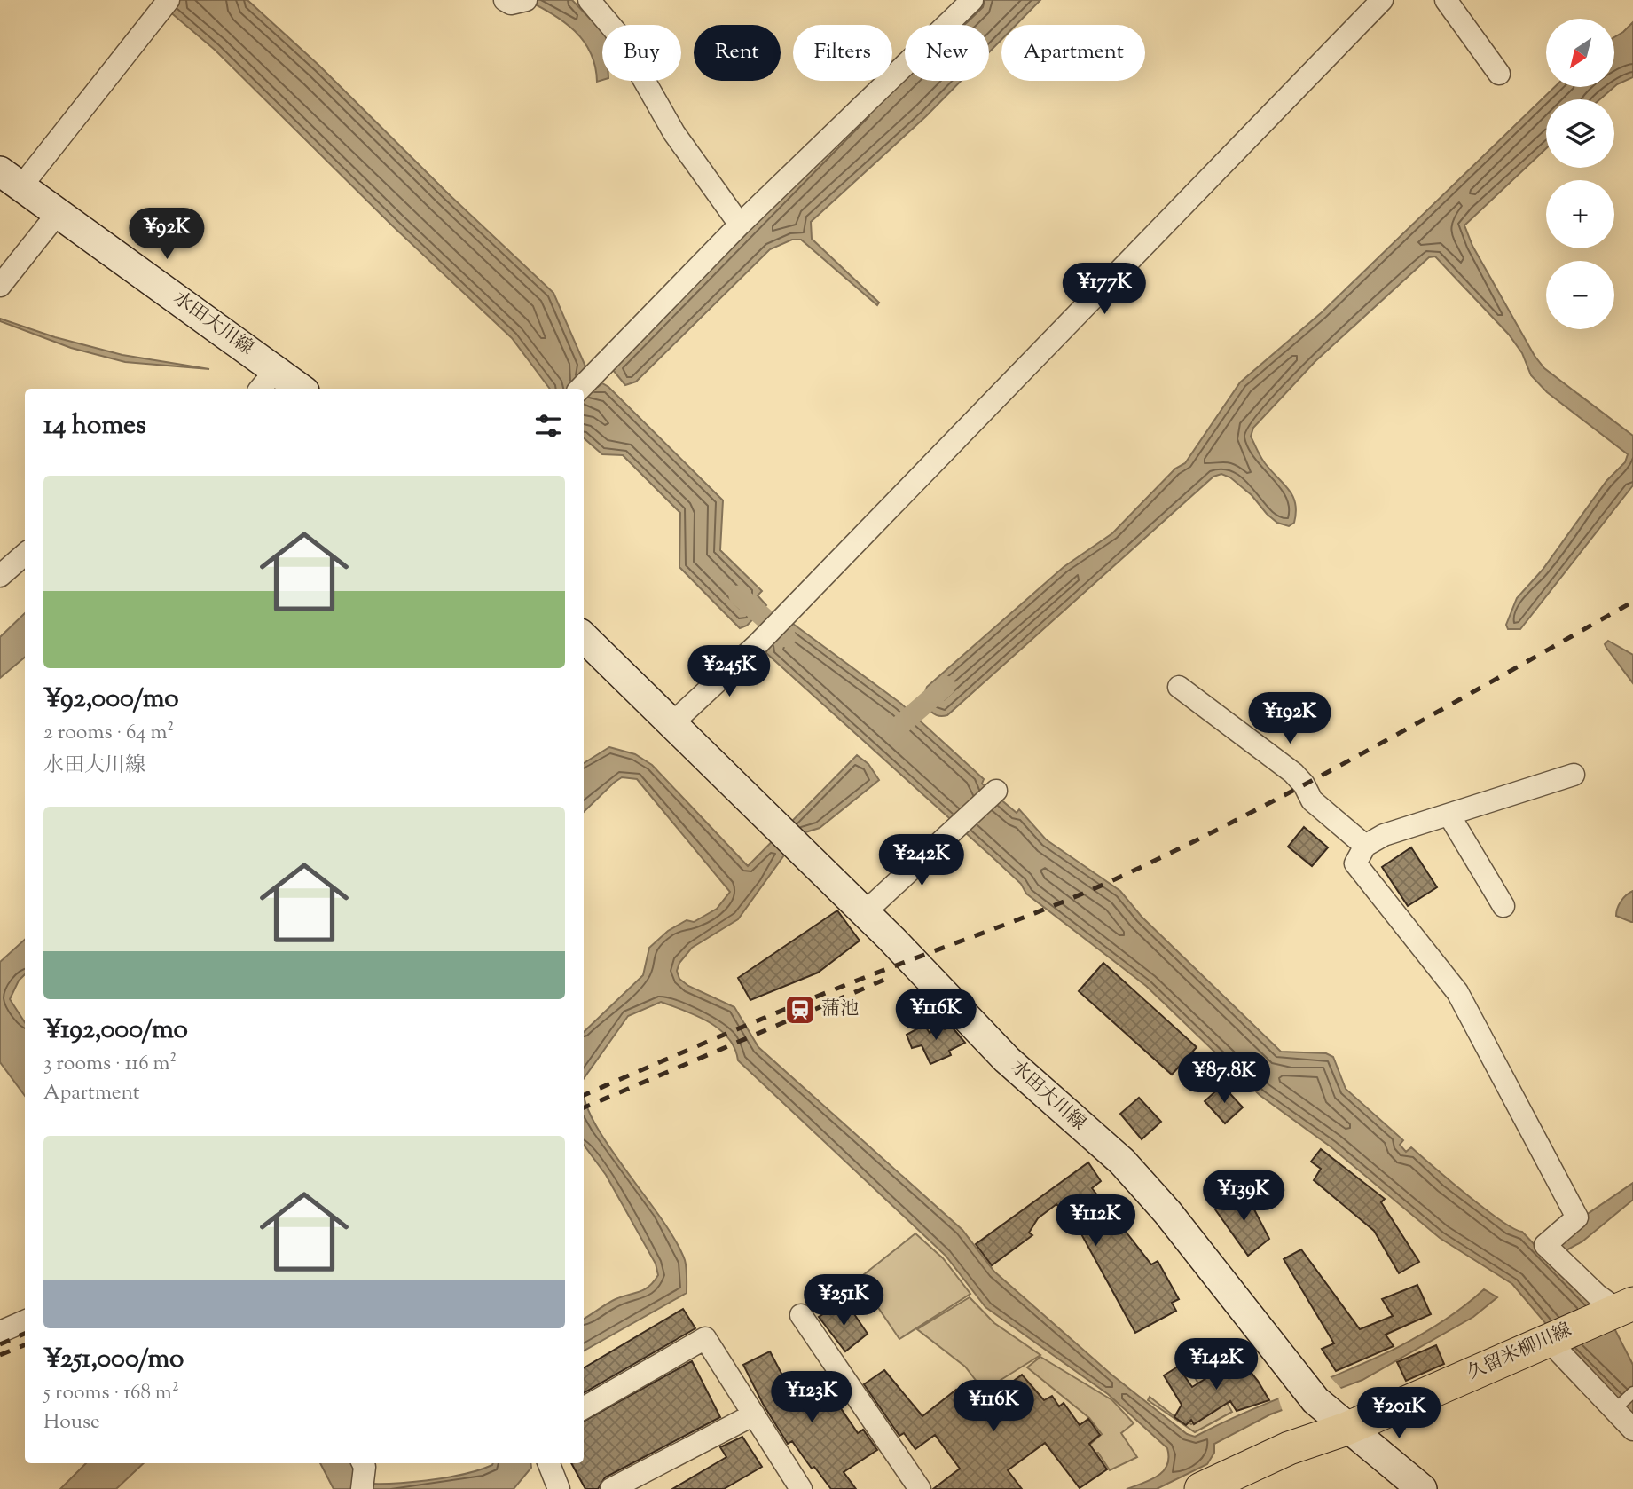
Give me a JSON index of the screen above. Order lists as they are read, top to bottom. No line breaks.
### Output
{"streets":{"main road":["水田大川線","久留米柳川線"]},"crossings":[["水田大川線","久留米柳川線"]],"places":{"station":["蒲池"]},"north":"bottom left","page":{"map_buttons":["+","−"],"chip":["Buy","Rent","Filters","New","Apartment"],"price":["¥92K","¥177K","¥245K","¥192K","¥242K","¥116K","¥87.8K","¥139K","¥112K","¥251K","¥142K","¥123K","¥116K","¥201K"],"heading":"14 homes","list":[{"name":"¥92,000/mo","note":"2 rooms · 64 m² · 水田大川線"},{"name":"¥192,000/mo","note":"3 rooms · 116 m² · Apartment"},{"name":"¥251,000/mo","note":"5 rooms · 168 m² · House"}]}}
